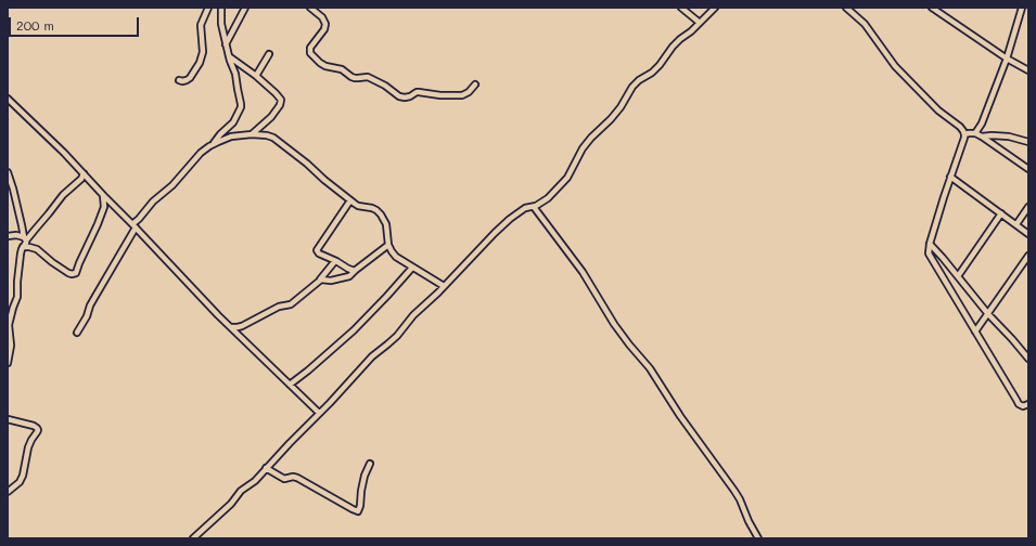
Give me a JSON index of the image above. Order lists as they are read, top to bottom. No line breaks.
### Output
{"scale_bar":"200 m"}
